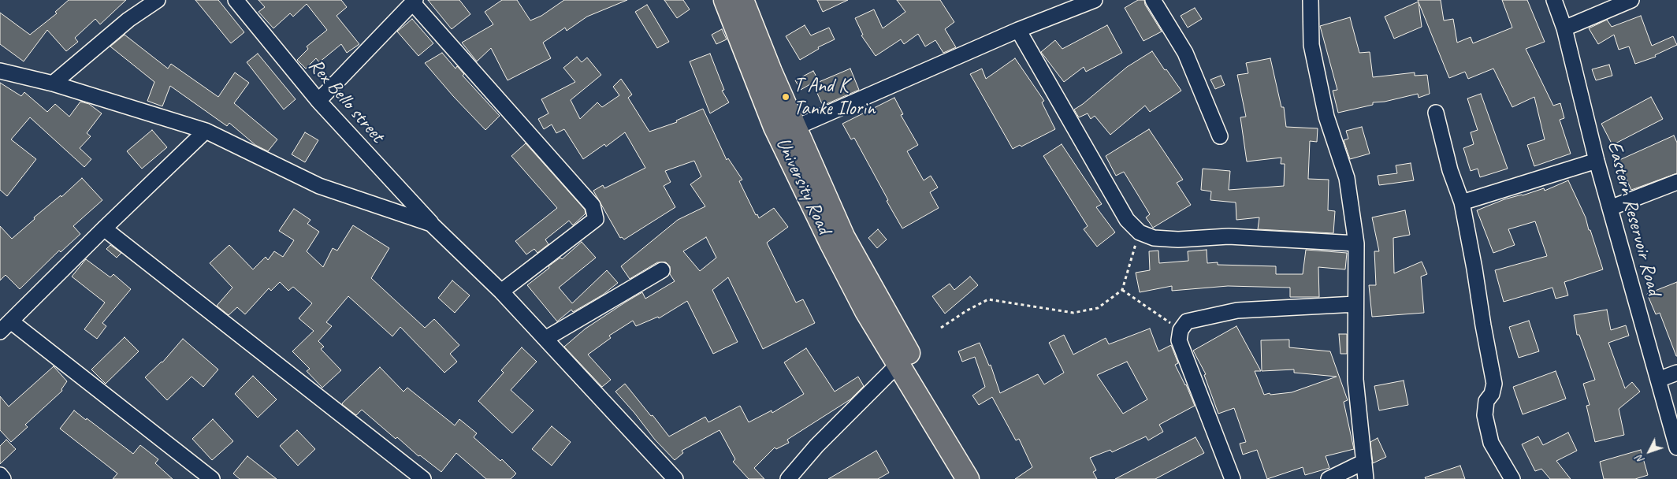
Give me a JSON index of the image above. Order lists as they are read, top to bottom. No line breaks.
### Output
{"streets":{"main road":["University Road"],"street":["Rex Bello street","Eastern Reservoir Road"]},"places":["T And K Tanke Ilorin"],"north":"bottom left"}
